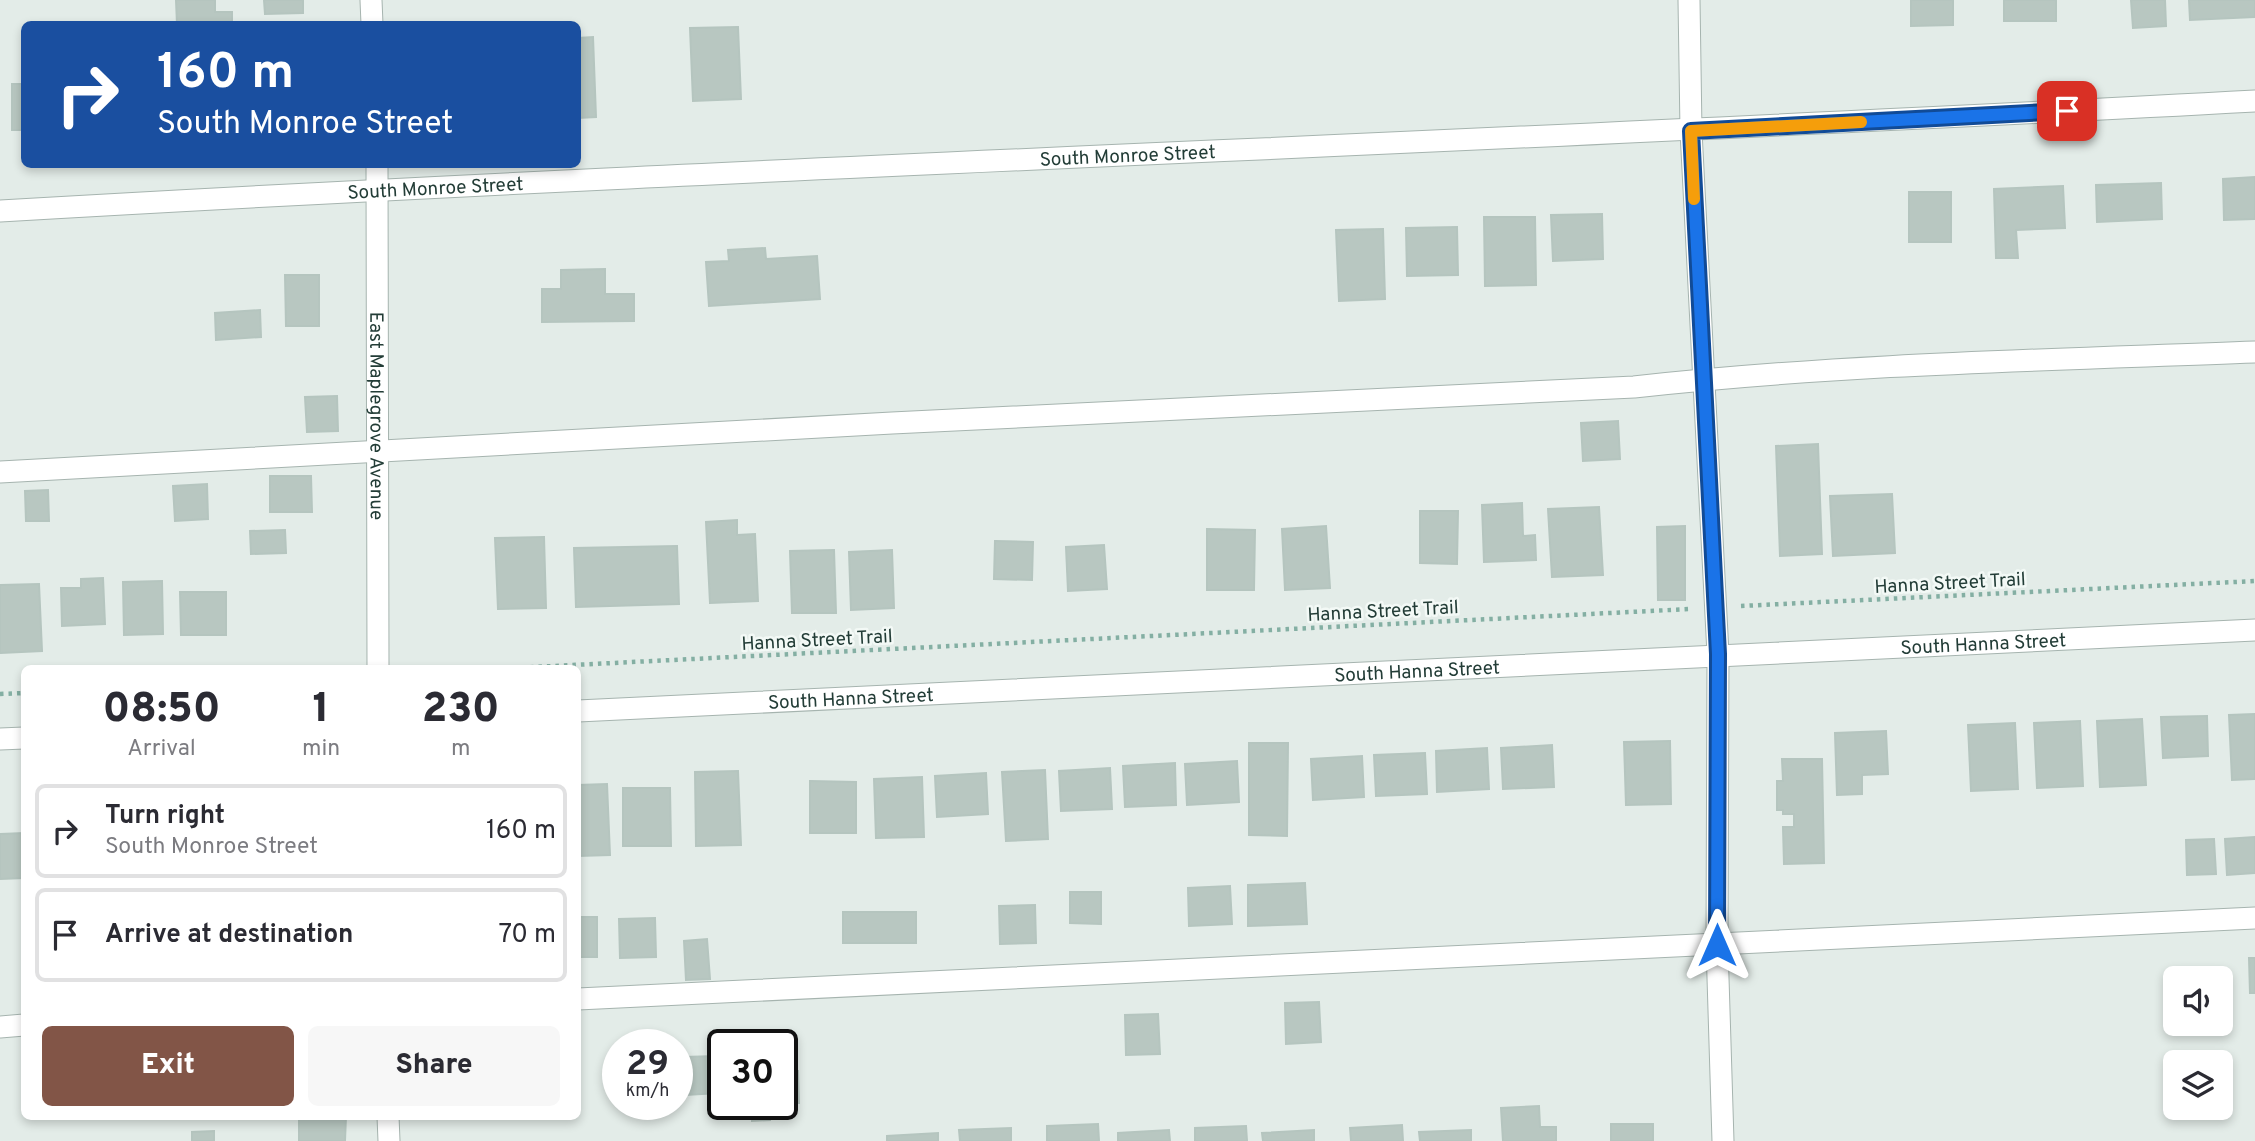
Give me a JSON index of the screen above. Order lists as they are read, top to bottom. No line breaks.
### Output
{"streets":{"street":["South Monroe Street","East Maplegrove Avenue","South Hanna Street"],"path":["Hanna Street Trail"]},"crossings":[["South Monroe Street","East Maplegrove Avenue"]],"page":{"turn":["160 m","South Monroe Street"],"eta":["08:50","Arrival","1","min","230","m"],"list":[{"name":"Turn right","note":"South Monroe Street","value":"160 m"},{"name":"Arrive at destination","value":"70 m"}],"buttons":["Exit","Share"],"speed":"29 km/h","limit":"30"}}
